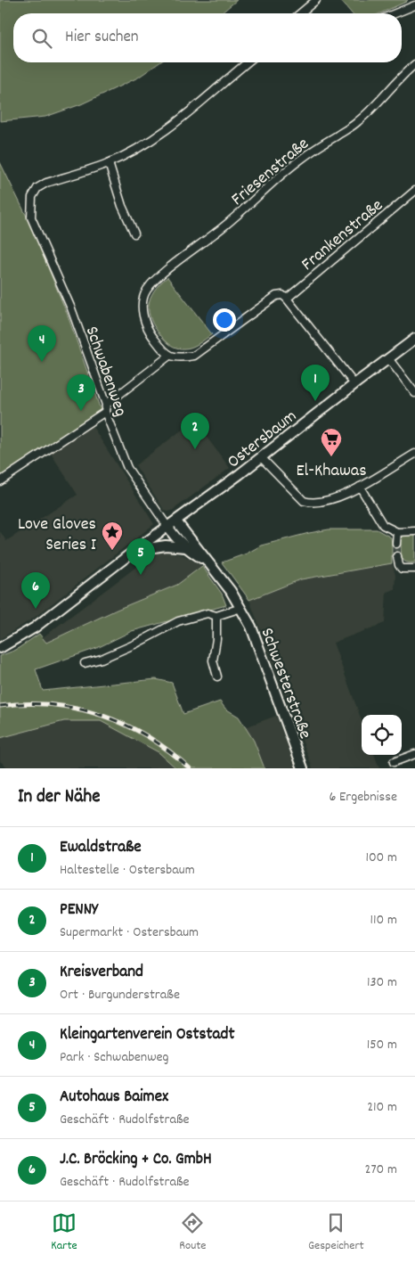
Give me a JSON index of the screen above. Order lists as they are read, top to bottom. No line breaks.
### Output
{"streets":{"street":["Friesenstraße","Frankenstraße","Schwabenweg","Ostersbaum","Schwesterstraße"]},"crossings":[["Schwabenweg","Ostersbaum"],["Schwabenweg","Schwesterstraße"],["Ostersbaum","Schwesterstraße"]],"places":{"supermarket":["El-Khawas"],"place":["Love Gloves Series I"]},"page":{"search":"Hier suchen","pins":["4","1","3","2","5","6"],"heading":["In der Nähe","6 Ergebnisse"],"list":[{"mark":"1","name":"Ewaldstraße","note":"Haltestelle · Ostersbaum","value":"100 m"},{"mark":"2","name":"PENNY","note":"Supermarkt · Ostersbaum","value":"110 m"},{"mark":"3","name":"Kreisverband","note":"Ort · Burgunderstraße","value":"130 m"},{"mark":"4","name":"Kleingartenverein Oststadt","note":"Park · Schwabenweg","value":"150 m"},{"mark":"5","name":"Autohaus Baimex","note":"Geschäft · Rudolfstraße","value":"210 m"},{"mark":"6","name":"J.C. Bröcking + Co. GmbH","note":"Geschäft · Rudolfstraße","value":"270 m"}],"nav":["Karte","Route","Gespeichert"]}}
